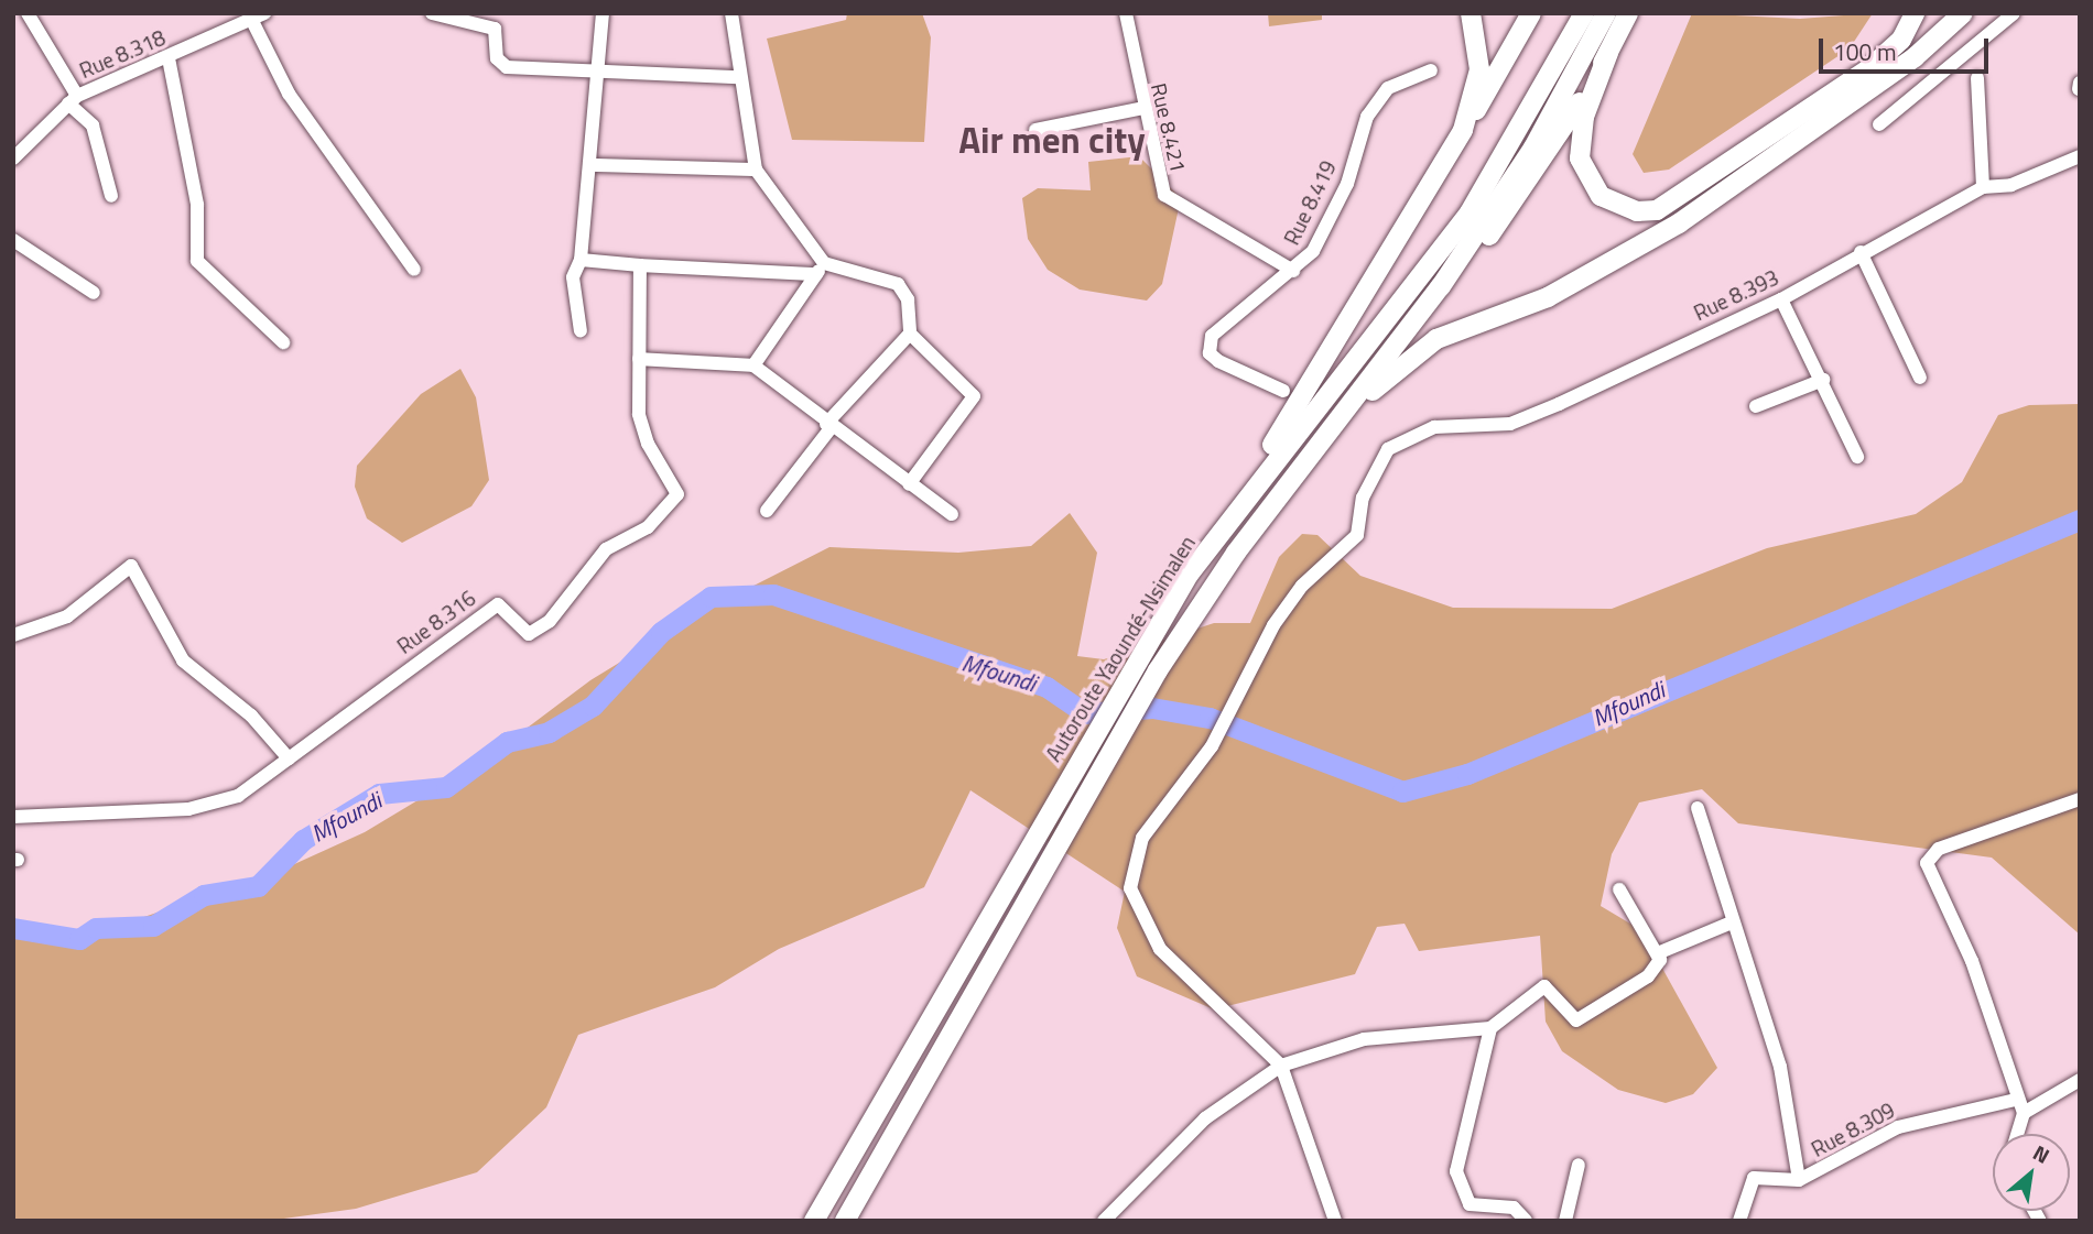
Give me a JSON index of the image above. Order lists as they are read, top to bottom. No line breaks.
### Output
{"streets":{"highway":["Autoroute Yaoundé-Nsimalen"],"street":["Rue 8.318","Rue 8.421","Rue 8.419","Rue 8.393","Rue 8.316","Rue 8.309"]},"crossings":[["Rue 8.421","Rue 8.419"]],"districts":["Air men city"],"water":["Mfoundi"],"scale_bar":"100 m","north":"top right"}
